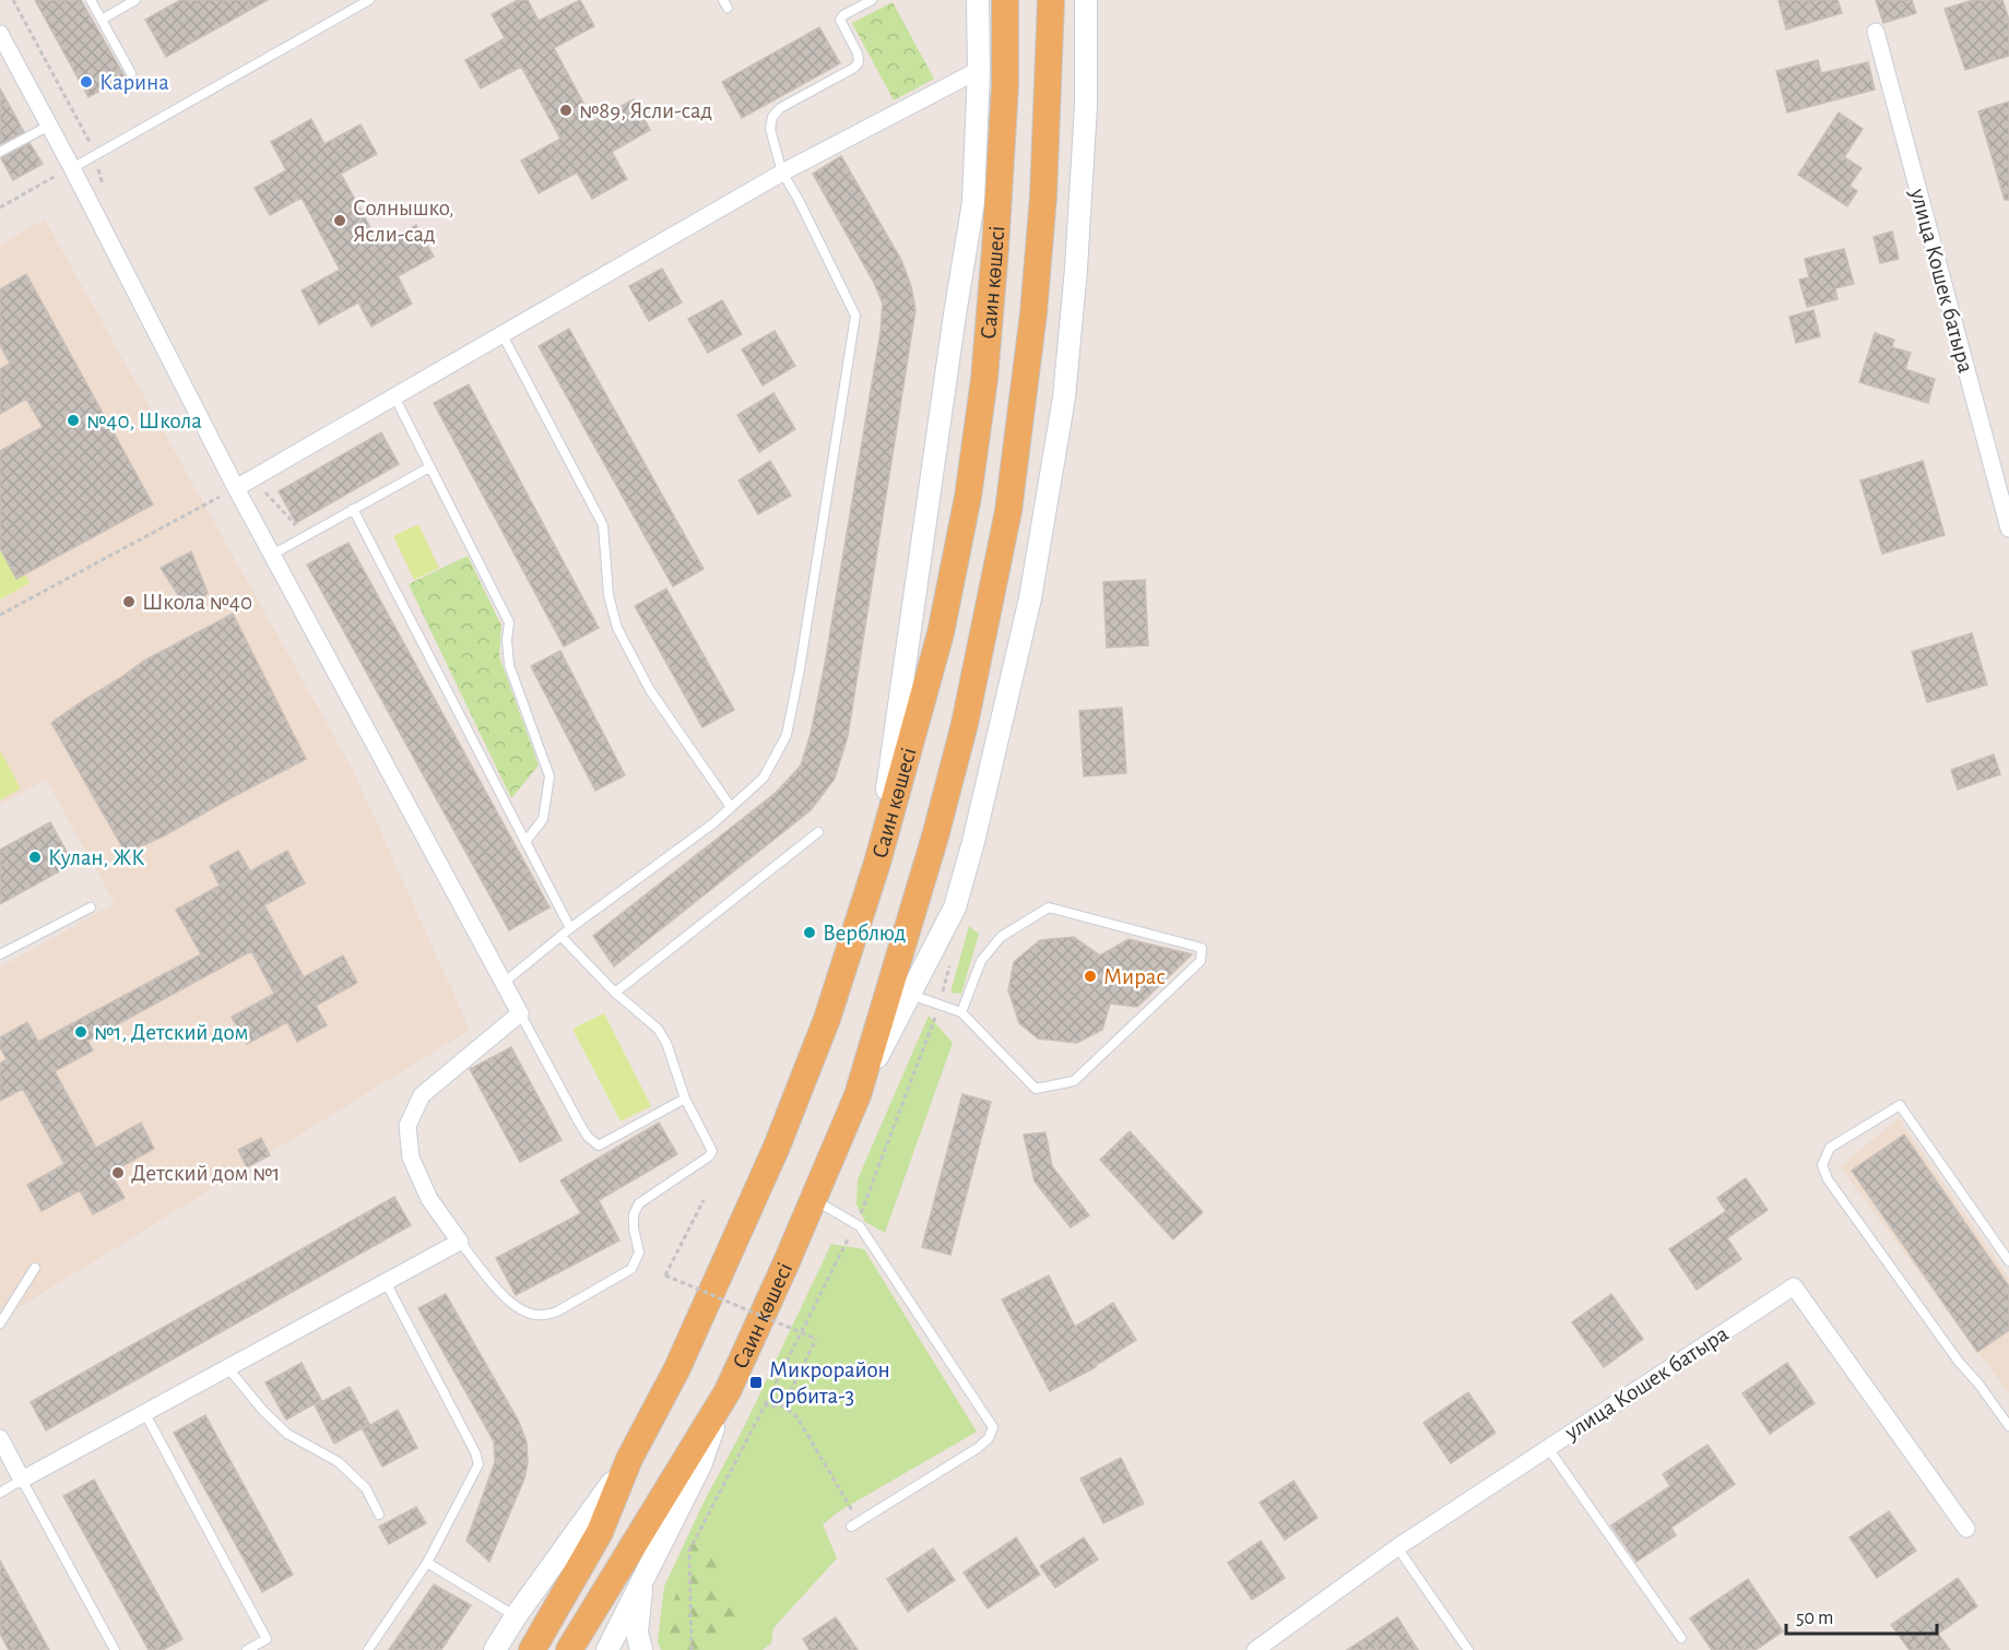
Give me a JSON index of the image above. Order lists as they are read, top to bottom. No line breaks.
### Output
{"streets":{"main road":["Саин көшесі"],"street":["улица Кошек батыра"]},"places":{"other":["Карина","№89, Ясли-сад","Солнышко, Ясли-сад","№40, Школа","Школа №40","Кулан, ЖК","Верблюд","Мирас","№1, Детский дом","Детский дом №1"],"transit":["Микрорайон Орбита-3"]},"scale_bar":"50 m"}
